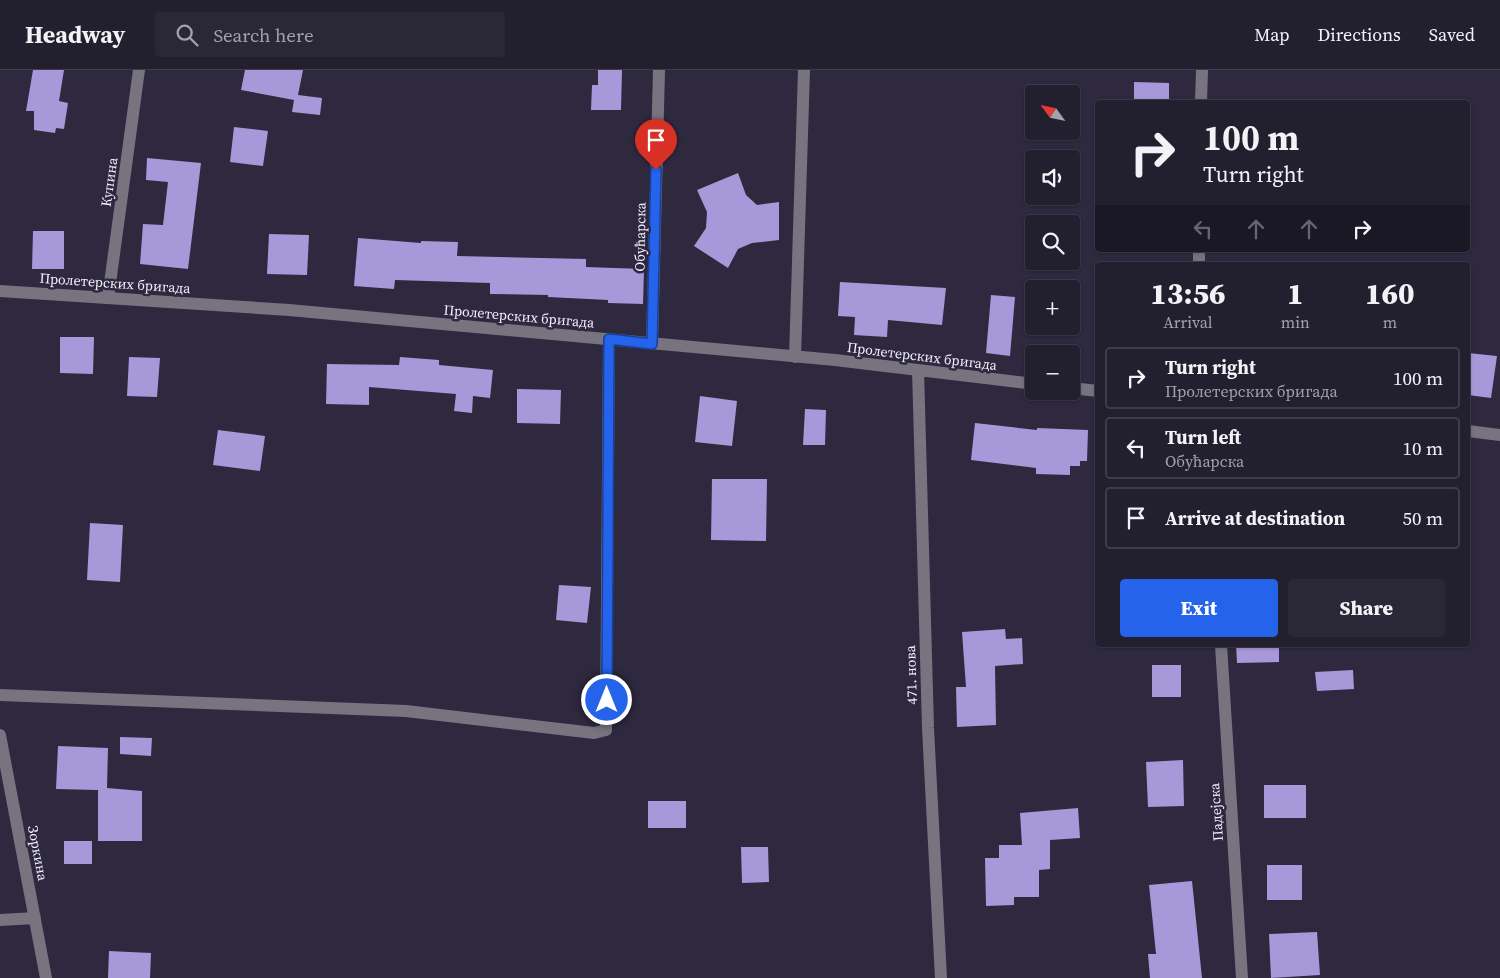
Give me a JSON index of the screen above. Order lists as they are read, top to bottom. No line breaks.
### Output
{"streets":{"street":["Купина","Обућарска","Пролетерских бригада","471. нова","Падејска","Зоркина"]},"crossings":[["Купина","Пролетерских бригада"],["Обућарска","Пролетерских бригада"],["Пролетерских бригада","471. нова"]],"north":"top left","page":{"header":"Headway","search":"Search here","nav":["Map","Directions","Saved"],"map_buttons":["+","−"],"turn":["100 m","Turn right"],"eta":["13:56","Arrival","1","min","160","m"],"list":[{"name":"Turn right","note":"Пролетерских бригада","value":"100 m"},{"name":"Turn left","note":"Обућарска","value":"10 m"},{"name":"Arrive at destination","value":"50 m"}],"buttons":["Exit","Share"]}}
